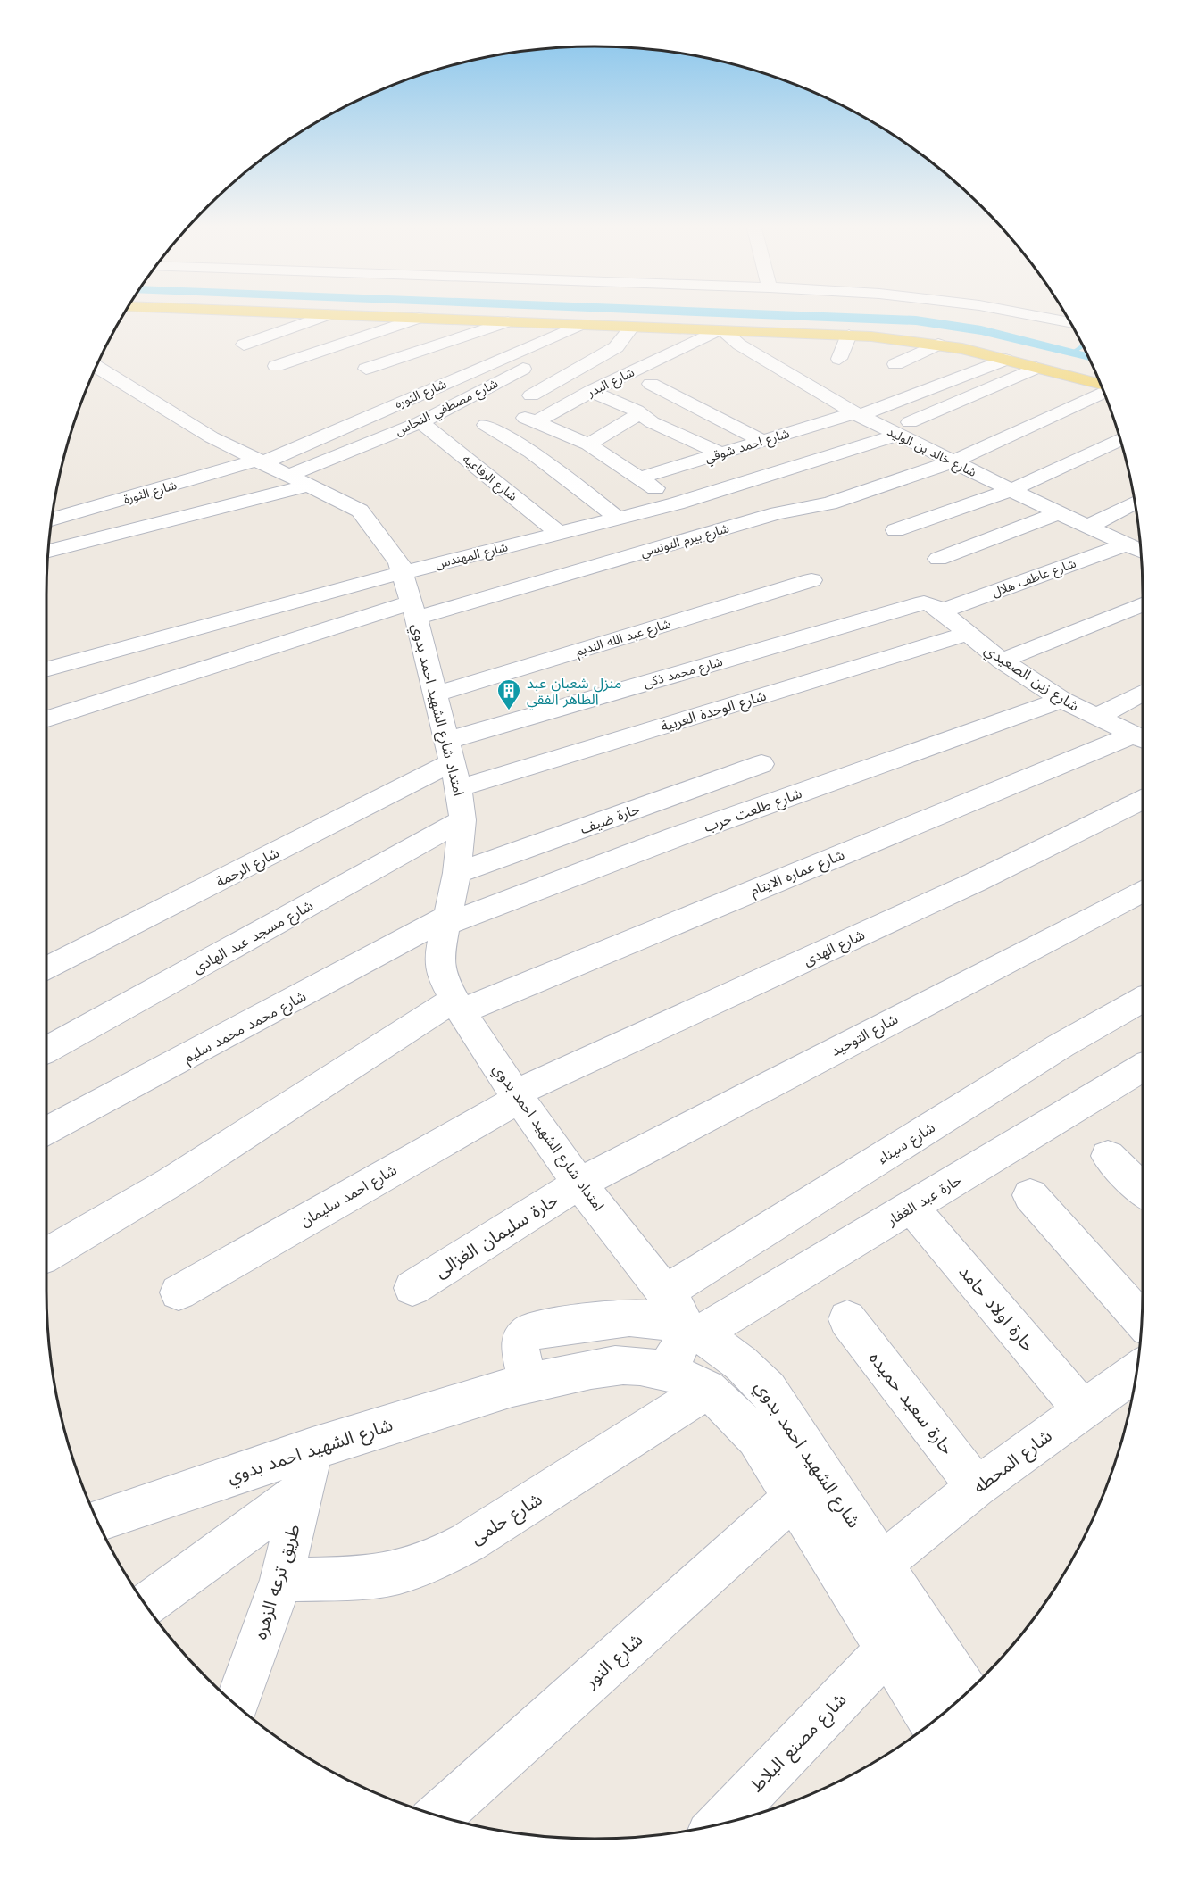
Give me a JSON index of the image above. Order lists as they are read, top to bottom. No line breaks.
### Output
{"streets":{"street":["شارع البدر","شارع الثوره","شارع مصطفي النحاس","شارع احمد شوقي","شارع خالد بن الوليد","شارع الرفاعيه","شارع الثورة","شارع بيرم التونسي","شارع المهندس","شارع عاطف هلال","شارع عبد الله النديم","شارع محمد ذكى","شارع زين الصعيدي","امتداد شارع الشهيد احمد بدوي","شارع الوحدة العربية","شارع طلعت حرب","حارة ضيف","شارع الرحمة","شارع عماره الايتام","شارع مسجد عبد الهادى","شارع الهدى","شارع محمد محمد سليم","شارع التوحيد","شارع سيناء","شارع احمد سليمان","حارة عبد الغفار","حارة سليمان الغزالى","حارة اولاد حامد","حارة سعيد حميده","شارع الشهيد احمد بدوي","شارع المحطه","شارع حلمى","طريق ترعه الزهره","شارع النور","شارع مصنع البلاط"]},"crossings":[["شارع البدر","شارع خالد بن الوليد"],["شارع الثوره","شارع الثورة"],["شارع الثوره","امتداد شارع الشهيد احمد بدوي"],["شارع مصطفي النحاس","شارع الرفاعيه"],["شارع مصطفي النحاس","امتداد شارع الشهيد احمد بدوي"],["شارع احمد شوقي","شارع خالد بن الوليد"],["شارع خالد بن الوليد","شارع بيرم التونسي"],["شارع خالد بن الوليد","شارع المهندس"],["شارع خالد بن الوليد","شارع عاطف هلال"],["شارع الرفاعيه","شارع المهندس"],["شارع الثورة","امتداد شارع الشهيد احمد بدوي"],["شارع بيرم التونسي","امتداد شارع الشهيد احمد بدوي"],["شارع المهندس","امتداد شارع الشهيد احمد بدوي"],["شارع عاطف هلال","شارع محمد ذكى"],["شارع عاطف هلال","شارع زين الصعيدي"],["شارع عبد الله النديم","امتداد شارع الشهيد احمد بدوي"],["شارع محمد ذكى","شارع زين الصعيدي"],["شارع محمد ذكى","امتداد شارع الشهيد احمد بدوي"],["شارع محمد ذكى","شارع الوحدة العربية"],["شارع محمد ذكى","شارع الرحمة"],["شارع زين الصعيدي","شارع الوحدة العربية"],["شارع زين الصعيدي","شارع طلعت حرب"],["شارع زين الصعيدي","شارع عماره الايتام"],["امتداد شارع الشهيد احمد بدوي","شارع الوحدة العربية"],["امتداد شارع الشهيد احمد بدوي","شارع طلعت حرب"],["امتداد شارع الشهيد احمد بدوي","حارة ضيف"],["امتداد شارع الشهيد احمد بدوي","شارع الرحمة"],["امتداد شارع الشهيد احمد بدوي","شارع عماره الايتام"],["امتداد شارع الشهيد احمد بدوي","شارع مسجد عبد الهادى"],["امتداد شارع الشهيد احمد بدوي","شارع الهدى"],["امتداد شارع الشهيد احمد بدوي","شارع محمد محمد سليم"],["امتداد شارع الشهيد احمد بدوي","شارع التوحيد"],["امتداد شارع الشهيد احمد بدوي","شارع سيناء"],["امتداد شارع الشهيد احمد بدوي","شارع احمد سليمان"],["امتداد شارع الشهيد احمد بدوي","حارة عبد الغفار"],["امتداد شارع الشهيد احمد بدوي","حارة سليمان الغزالى"],["امتداد شارع الشهيد احمد بدوي","شارع الشهيد احمد بدوي"],["شارع الوحدة العربية","شارع الرحمة"],["شارع طلعت حرب","شارع محمد محمد سليم"],["شارع الهدى","شارع احمد سليمان"],["شارع التوحيد","حارة سليمان الغزالى"],["حارة عبد الغفار","حارة اولاد حامد"],["حارة عبد الغفار","شارع الشهيد احمد بدوي"],["حارة اولاد حامد","شارع المحطه"],["حارة سعيد حميده","شارع المحطه"],["شارع الشهيد احمد بدوي","شارع المحطه"],["شارع الشهيد احمد بدوي","شارع حلمى"],["شارع الشهيد احمد بدوي","طريق ترعه الزهره"],["شارع الشهيد احمد بدوي","شارع النور"],["شارع الشهيد احمد بدوي","شارع مصنع البلاط"],["شارع حلمى","طريق ترعه الزهره"]],"places":{"building":["منزل شعبان عبد الظاهر الفقي"]}}
